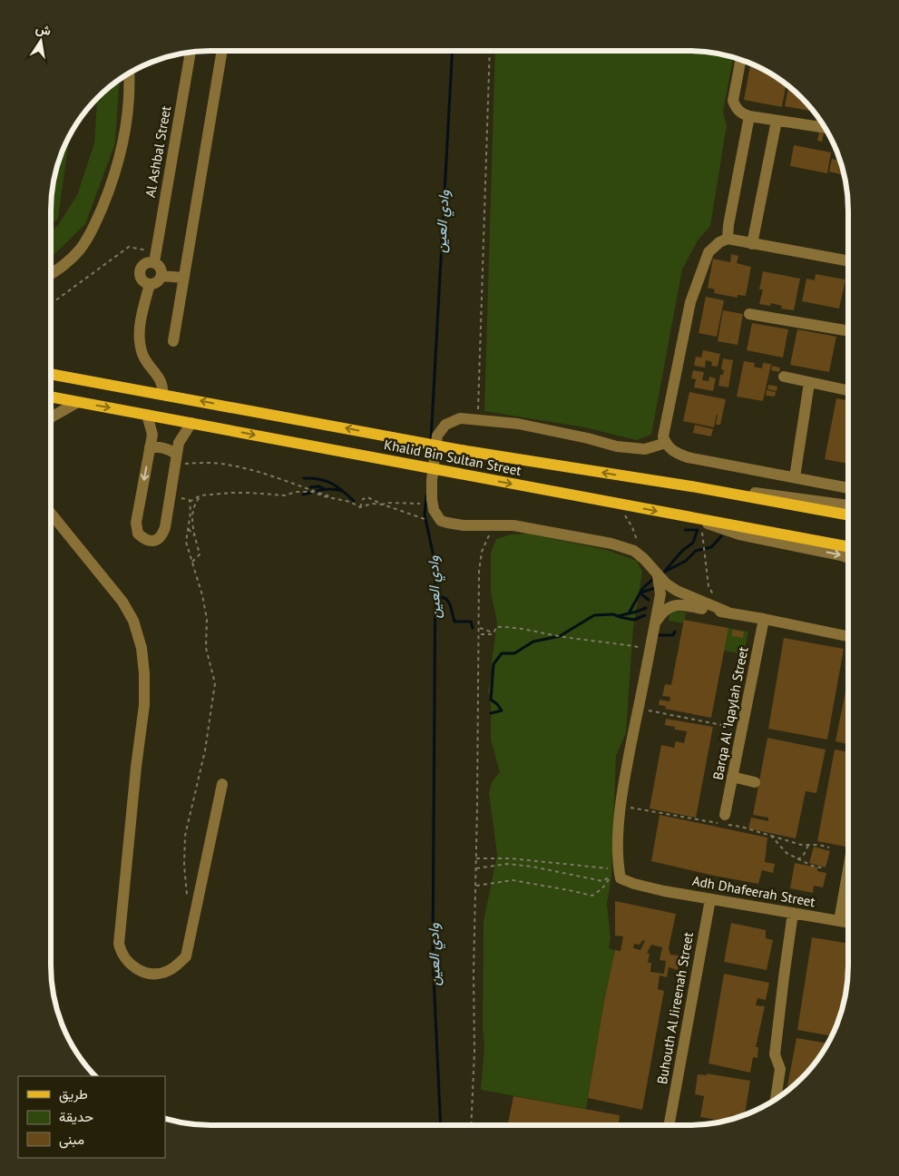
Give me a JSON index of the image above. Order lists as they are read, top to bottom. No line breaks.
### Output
{"streets":{"main road":["Khalid Bin Sultan Street"],"street":["Al Ashbal Street","Barqa Al 'Iqaylah Street","Adh Dhafeerah Street","Buhouth Al Jireenah Street"]},"crossings":[["Adh Dhafeerah Street","Buhouth Al Jireenah Street"]],"water":["وادي العين"],"legend":["طريق","حديقة","مبنى"],"north":"top"}
